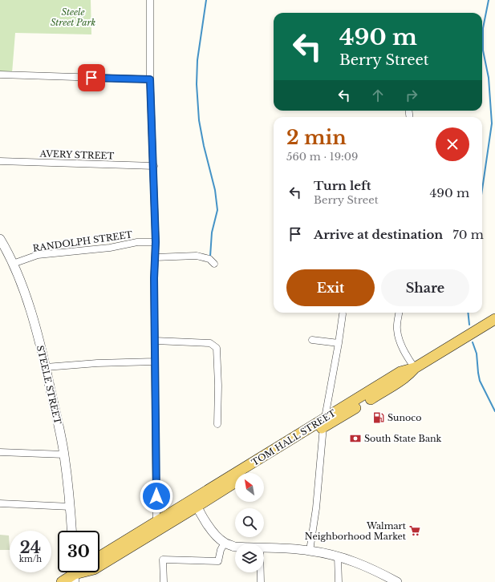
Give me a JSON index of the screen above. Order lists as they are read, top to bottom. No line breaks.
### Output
{"streets":{"main road":["TOM HALL STREET"],"street":["AVERY STREET","RANDOLPH STREET","STEELE STREET"]},"crossings":[["RANDOLPH STREET","STEELE STREET"]],"parks":["Steele Street Park"],"places":{"fuel station":["Sunoco"],"bank":["South State Bank"],"supermarket":["Walmart Neighborhood Market"]},"north":"top left","page":{"turn":["490 m","Berry Street"],"heading":["2 min","560 m · 19:09"],"list":[{"name":"Turn left","note":"Berry Street","value":"490 m"},{"name":"Arrive at destination","value":"70 m"}],"buttons":["Exit","Share"],"speed":"24 km/h","limit":"30"}}
